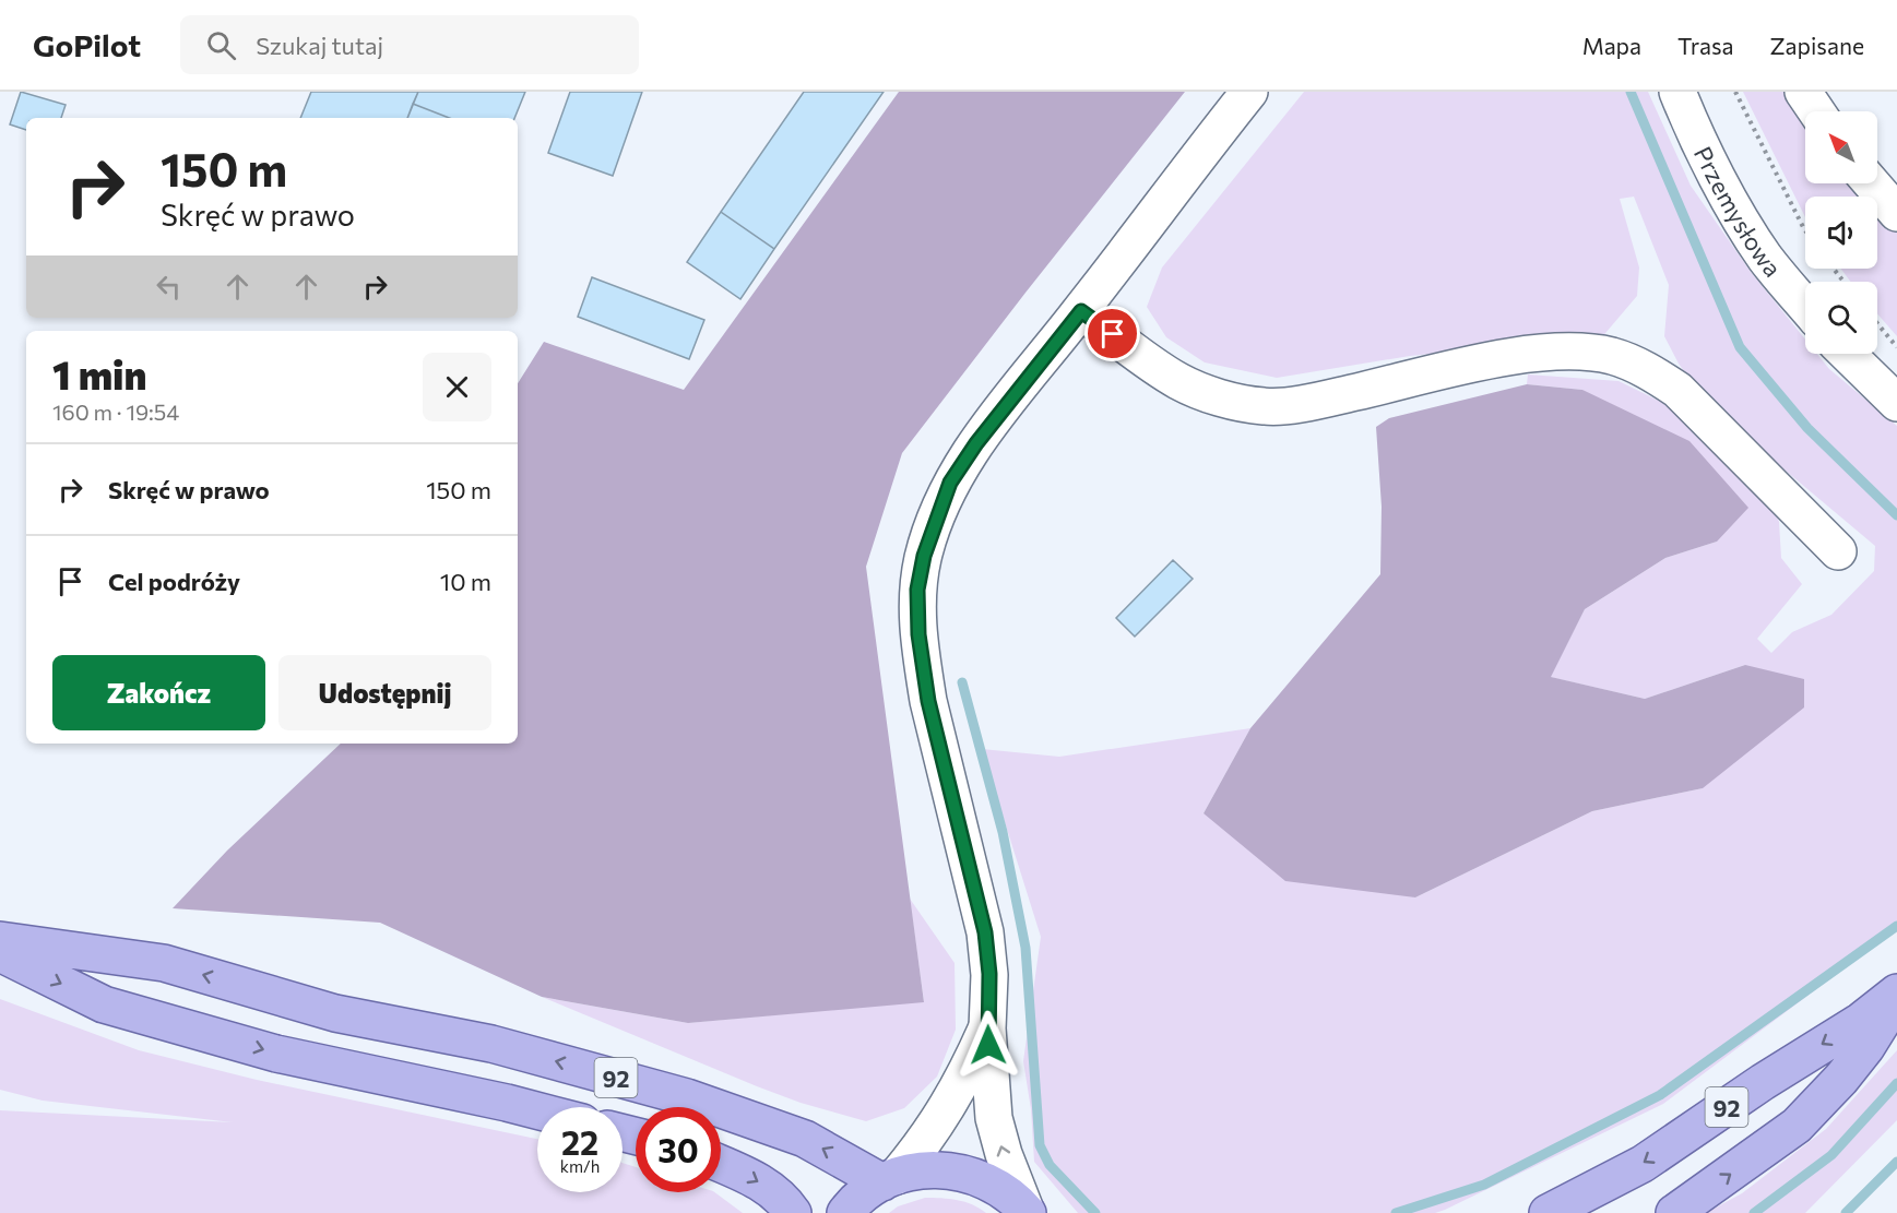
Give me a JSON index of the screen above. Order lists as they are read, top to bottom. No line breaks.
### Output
{"streets":{"main road":["92"],"street":["Przemysłowa"]},"north":"top left","page":{"header":"GoPilot","search":"Szukaj tutaj","nav":["Mapa","Trasa","Zapisane"],"turn":["150 m","Skręć w prawo"],"heading":["1 min","160 m · 19:54"],"list":[{"name":"Skręć w prawo","value":"150 m"},{"name":"Cel podróży","value":"10 m"}],"buttons":["Zakończ","Udostępnij"],"speed":"22 km/h","limit":"30"}}
